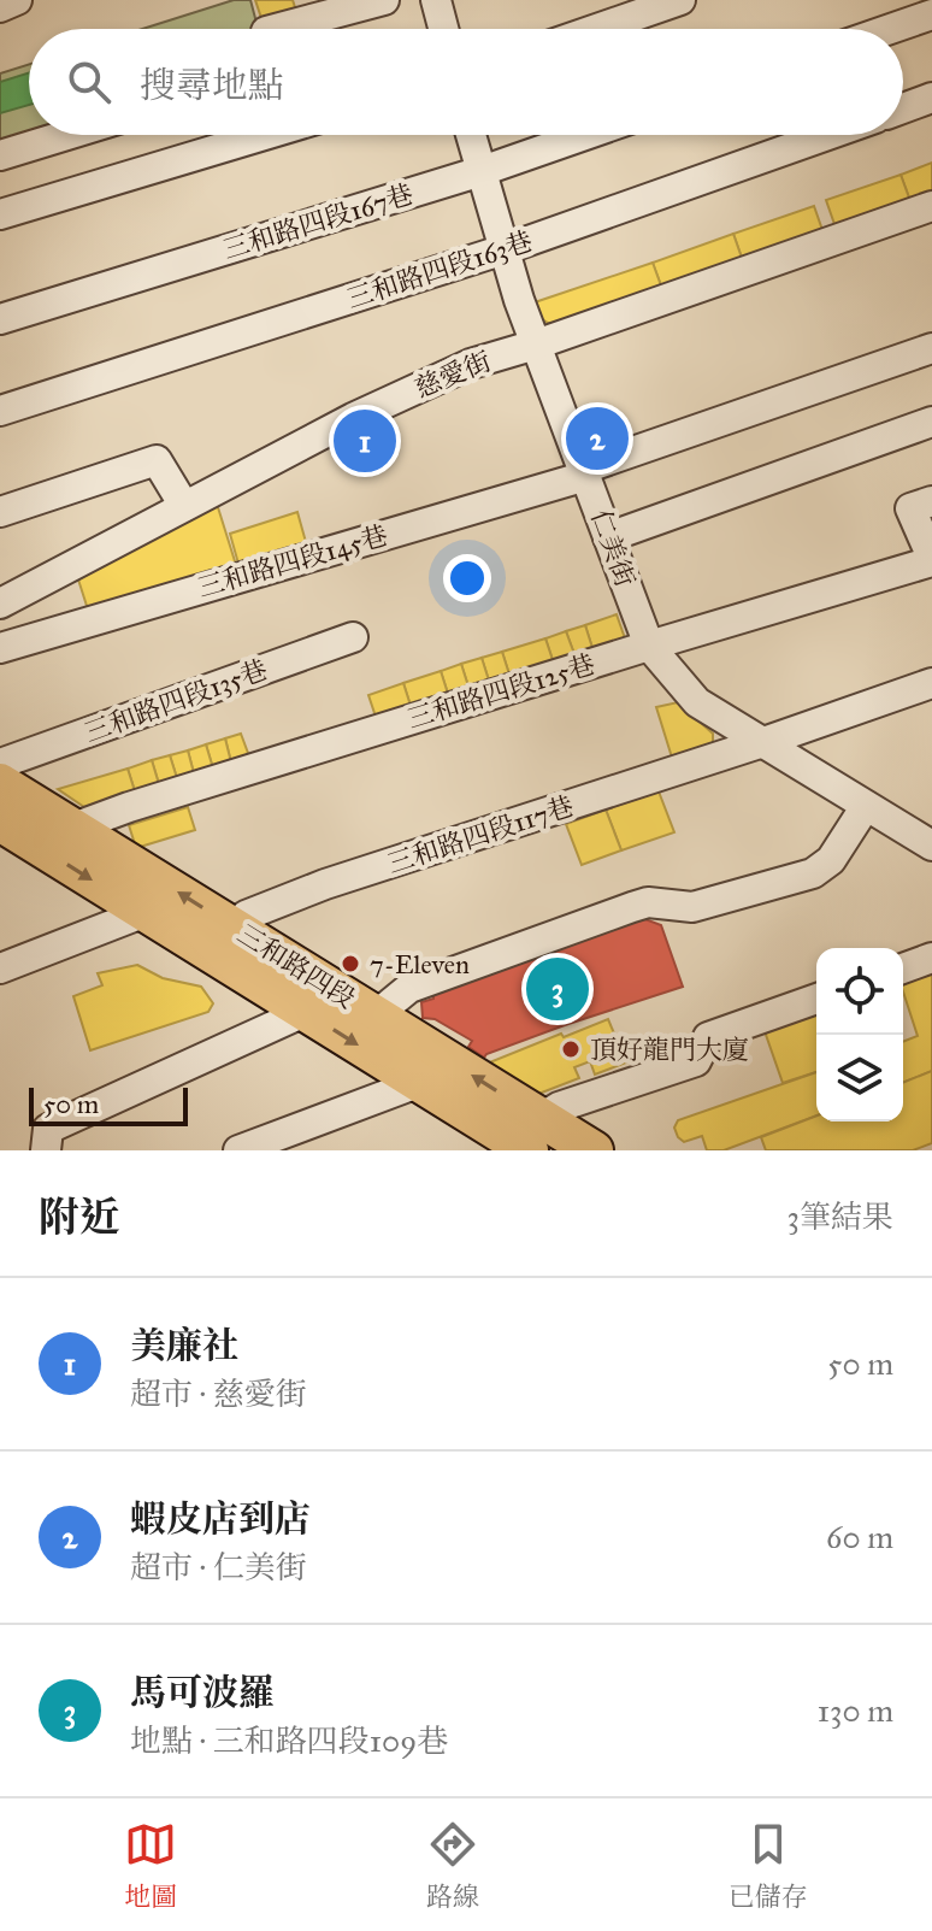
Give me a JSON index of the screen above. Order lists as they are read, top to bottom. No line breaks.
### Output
{"streets":{"main road":["三和路四段"],"street":["三和路四段167巷","三和路四段163巷","慈愛街","仁美街","三和路四段145巷","三和路四段125巷","三和路四段135巷","三和路四段117巷"]},"crossings":[["三和路四段167巷","仁美街"],["三和路四段163巷","仁美街"],["慈愛街","仁美街"],["仁美街","三和路四段145巷"],["仁美街","三和路四段125巷"],["仁美街","三和路四段117巷"],["三和路四段125巷","三和路四段"],["三和路四段117巷","三和路四段"]],"places":["7-Eleven","頂好龍門大廈"],"scale_bar":"50 m","page":{"search":"搜尋地點","pins":["2","1","3"],"scale":"50 m","heading":["附近","3筆結果"],"list":[{"mark":"1","name":"美廉社","note":"超市 · 慈愛街","value":"50 m"},{"mark":"2","name":"蝦皮店到店","note":"超市 · 仁美街","value":"60 m"},{"mark":"3","name":"馬可波羅","note":"地點 · 三和路四段109巷","value":"130 m"}],"nav":["地圖","路線","已儲存"]}}
